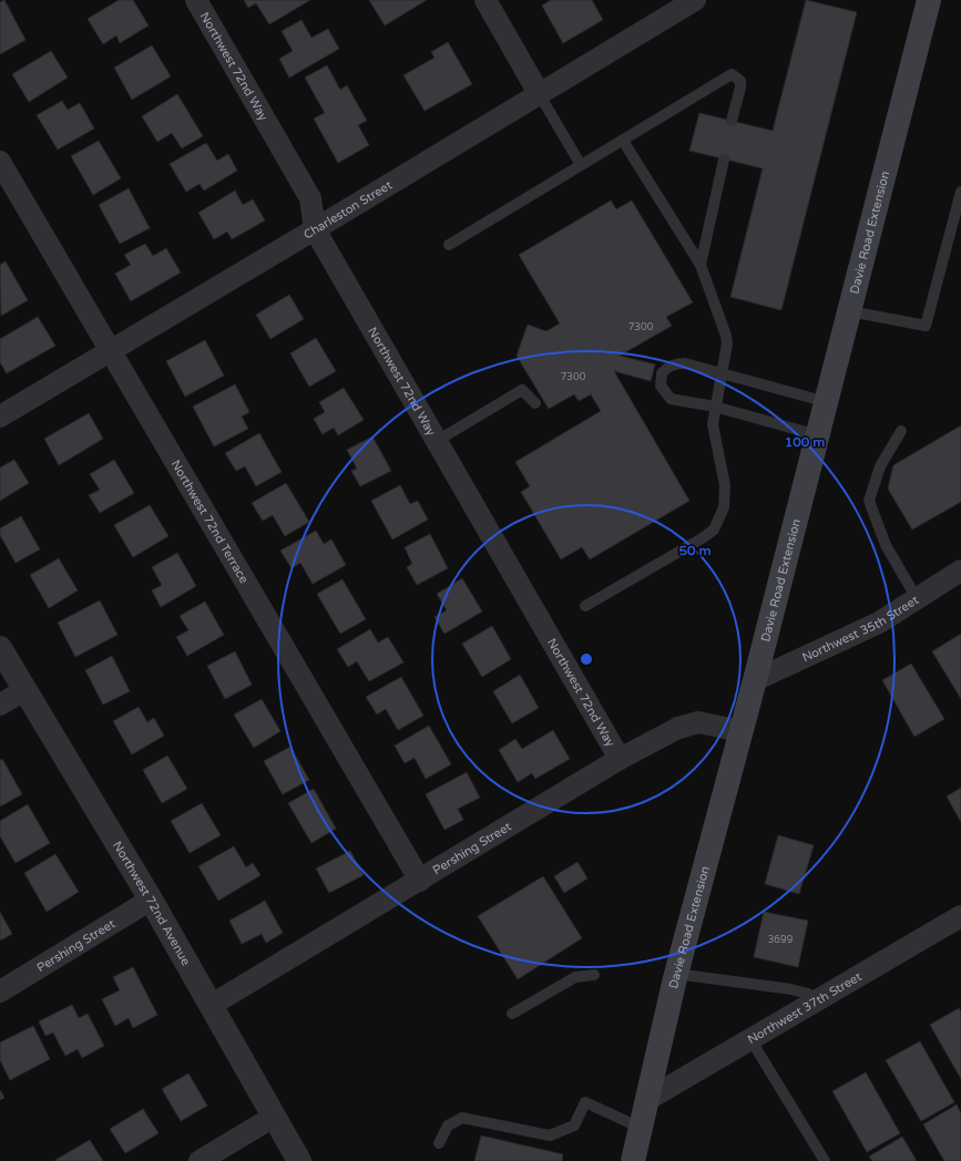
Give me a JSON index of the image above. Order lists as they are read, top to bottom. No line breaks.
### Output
{"streets":{"main road":["Davie Road Extension"],"street":["Northwest 72nd Way","Charleston Street","Northwest 72nd Terrace","Northwest 35th Street","Pershing Street","Northwest 72nd Avenue","Northwest 37th Street"]},"crossings":[["Northwest 72nd Way","Charleston Street"],["Northwest 72nd Way","Pershing Street"],["Charleston Street","Northwest 72nd Terrace"],["Davie Road Extension","Northwest 35th Street"],["Davie Road Extension","Pershing Street"],["Davie Road Extension","Northwest 37th Street"],["Northwest 72nd Terrace","Pershing Street"],["Pershing Street","Northwest 72nd Avenue"]],"house_numbers":["7300","7300","3699"],"rings":["100 m","50 m"]}
